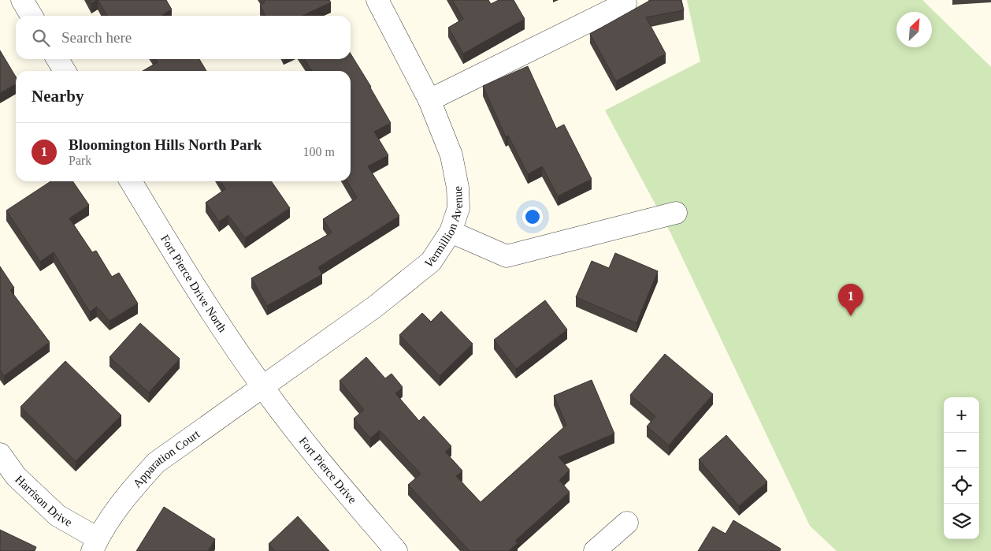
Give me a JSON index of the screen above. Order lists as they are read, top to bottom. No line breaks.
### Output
{"streets":{"street":["Vermillion Avenue","Fort Pierce Drive North","Apparation Court","Fort Pierce Drive","Harrison Drive"]},"crossings":[["Vermillion Avenue","Fort Pierce Drive North"],["Vermillion Avenue","Apparation Court"],["Vermillion Avenue","Fort Pierce Drive"],["Fort Pierce Drive North","Apparation Court"],["Fort Pierce Drive North","Fort Pierce Drive"],["Apparation Court","Fort Pierce Drive"],["Apparation Court","Harrison Drive"]],"north":"top right","page":{"search":"Search here","heading":"Nearby","list":[{"mark":"1","name":"Bloomington Hills North Park","note":"Park","value":"100 m"}],"pins":"1","map_buttons":["+","−"]}}
